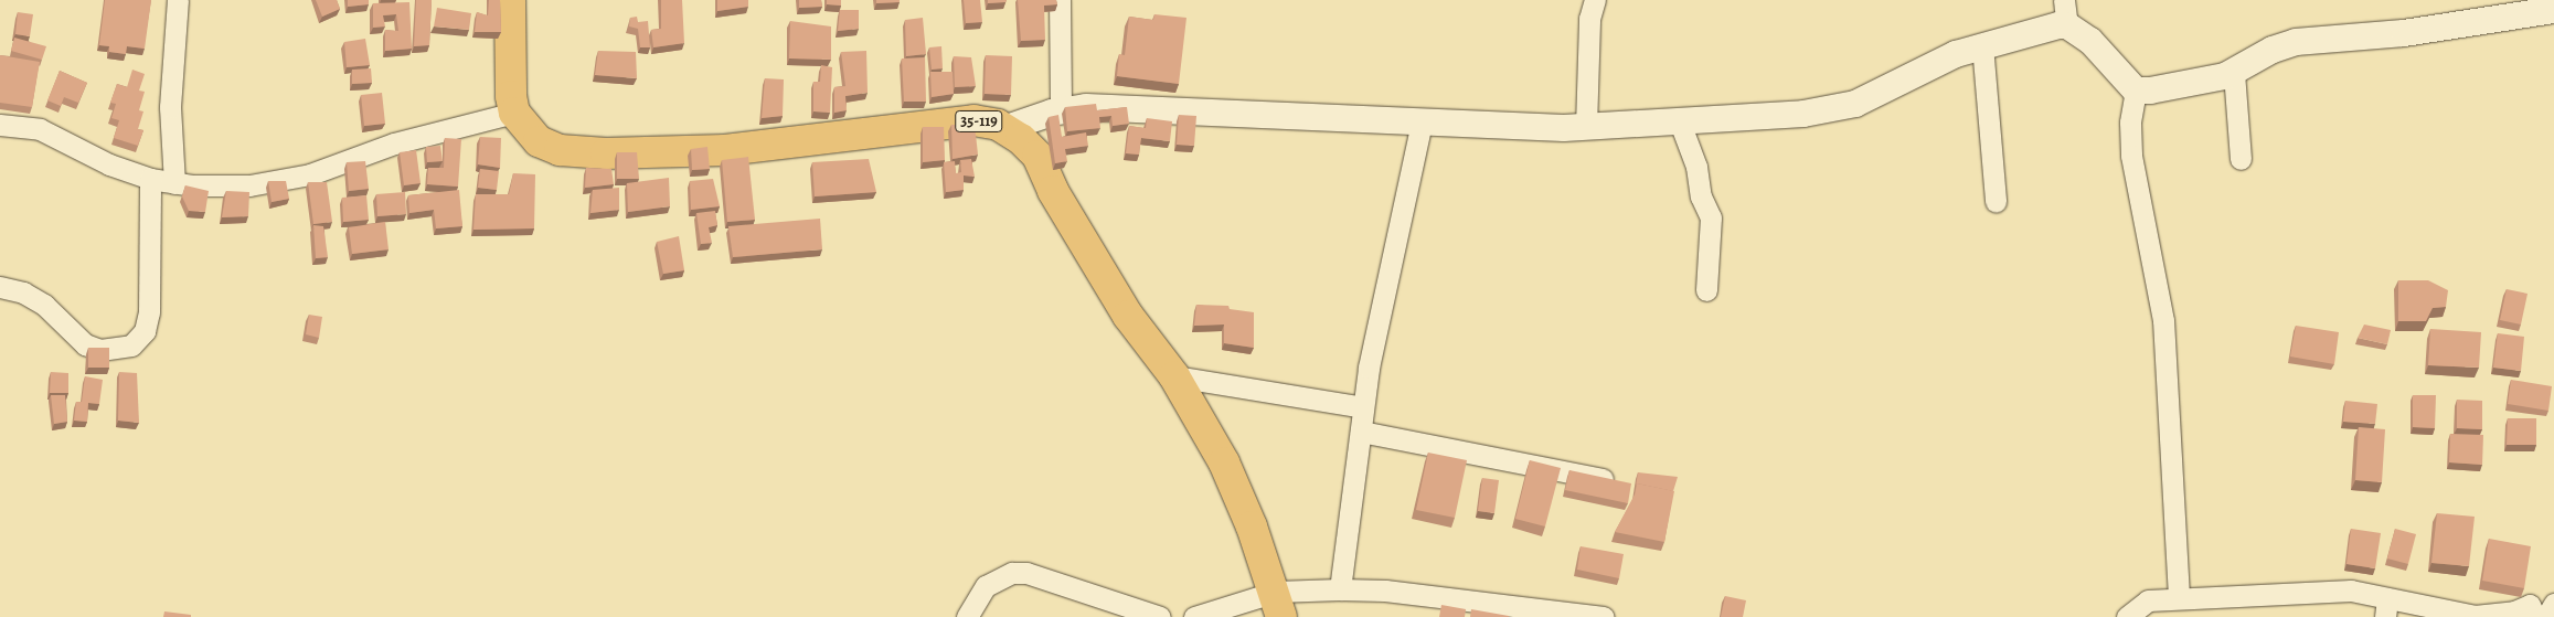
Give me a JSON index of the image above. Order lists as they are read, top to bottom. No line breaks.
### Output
{"streets":{"main road":["35-119"]}}
